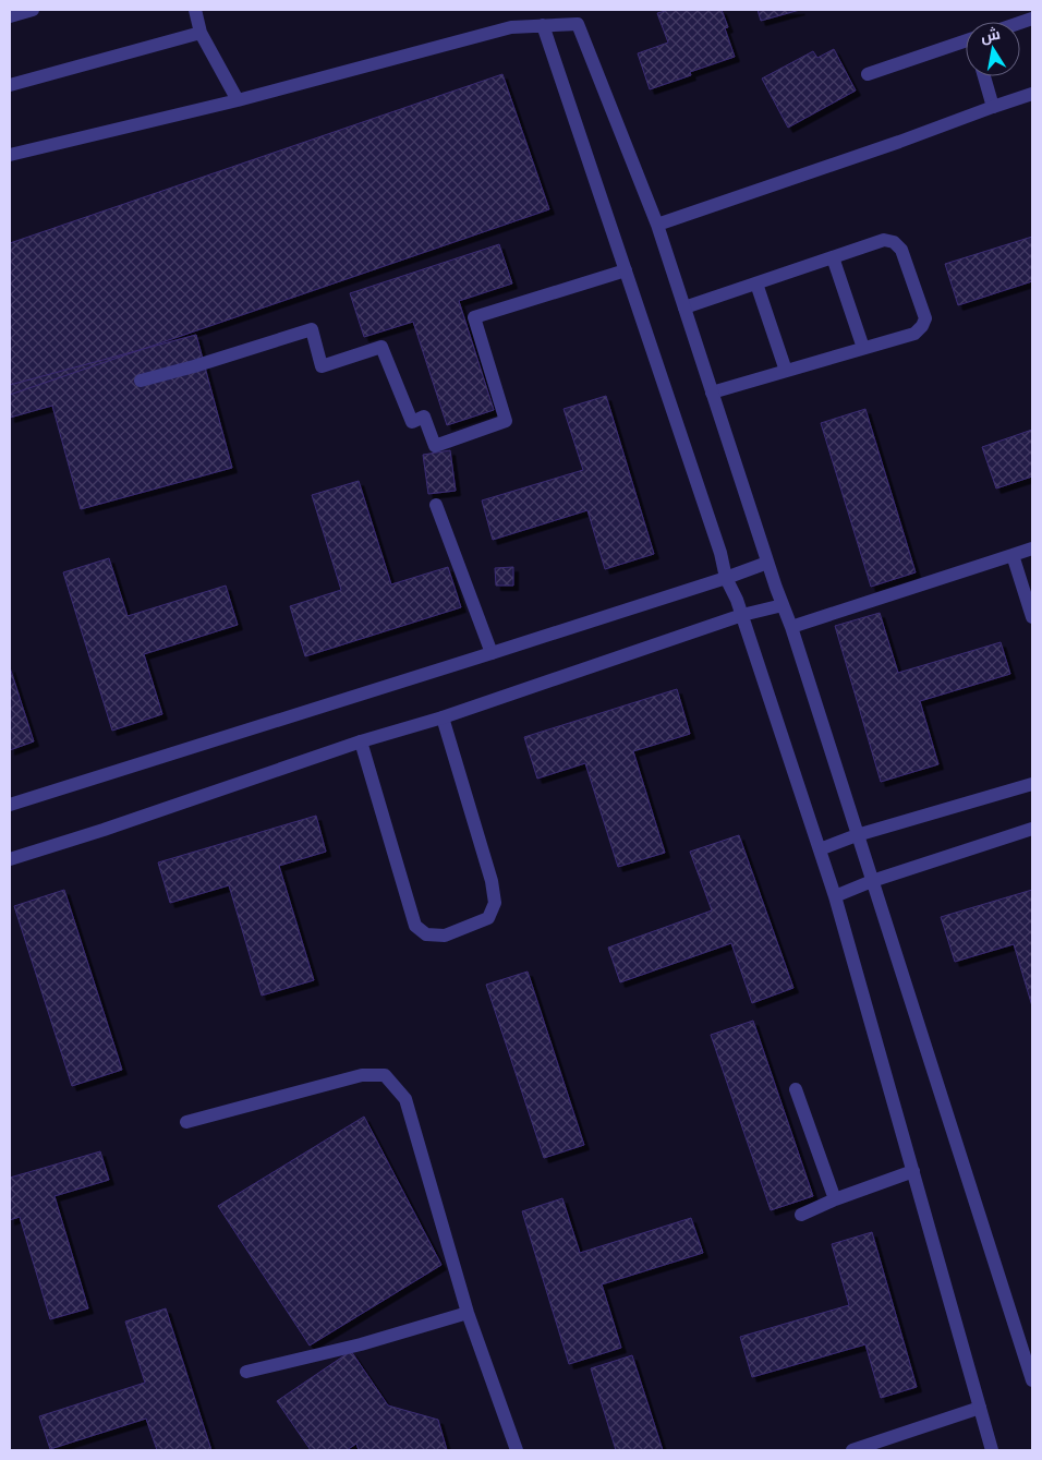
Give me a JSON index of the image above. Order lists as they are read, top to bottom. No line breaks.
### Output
{"north":"top"}
